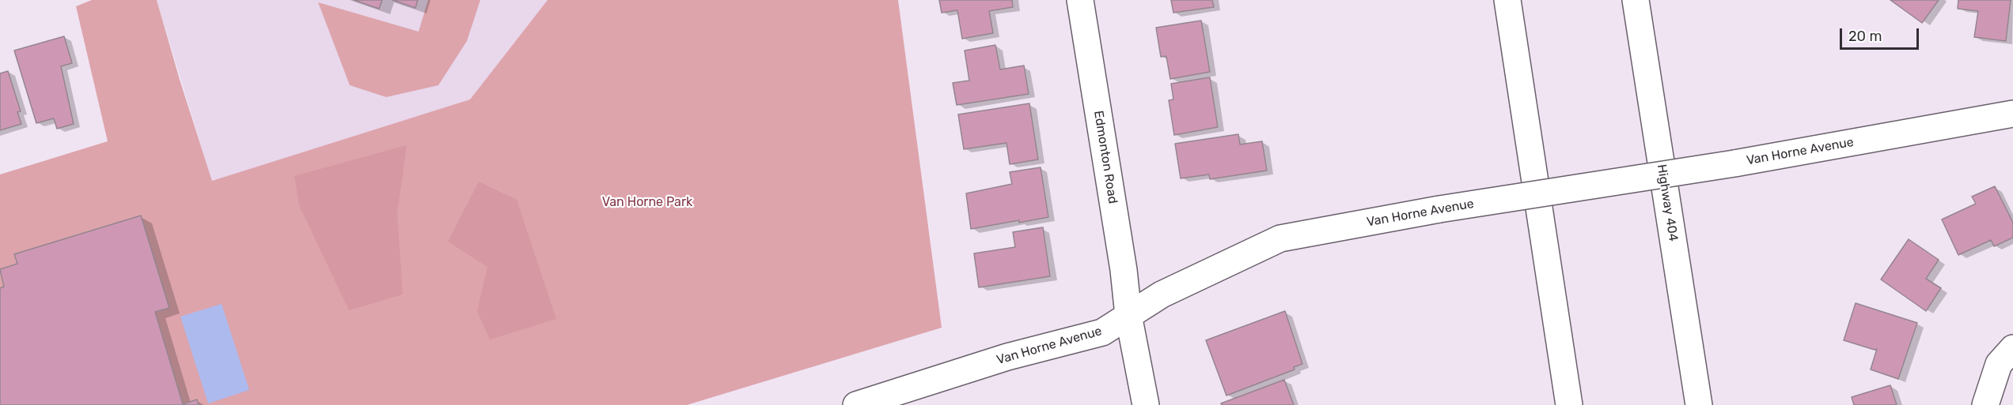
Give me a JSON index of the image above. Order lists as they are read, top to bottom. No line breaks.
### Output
{"streets":{"main road":["Van Horne Avenue","Edmonton Road","Highway 404"]},"crossings":[["Van Horne Avenue","Edmonton Road"]],"parks":["Van Horne Park"],"scale_bar":"20 m"}
